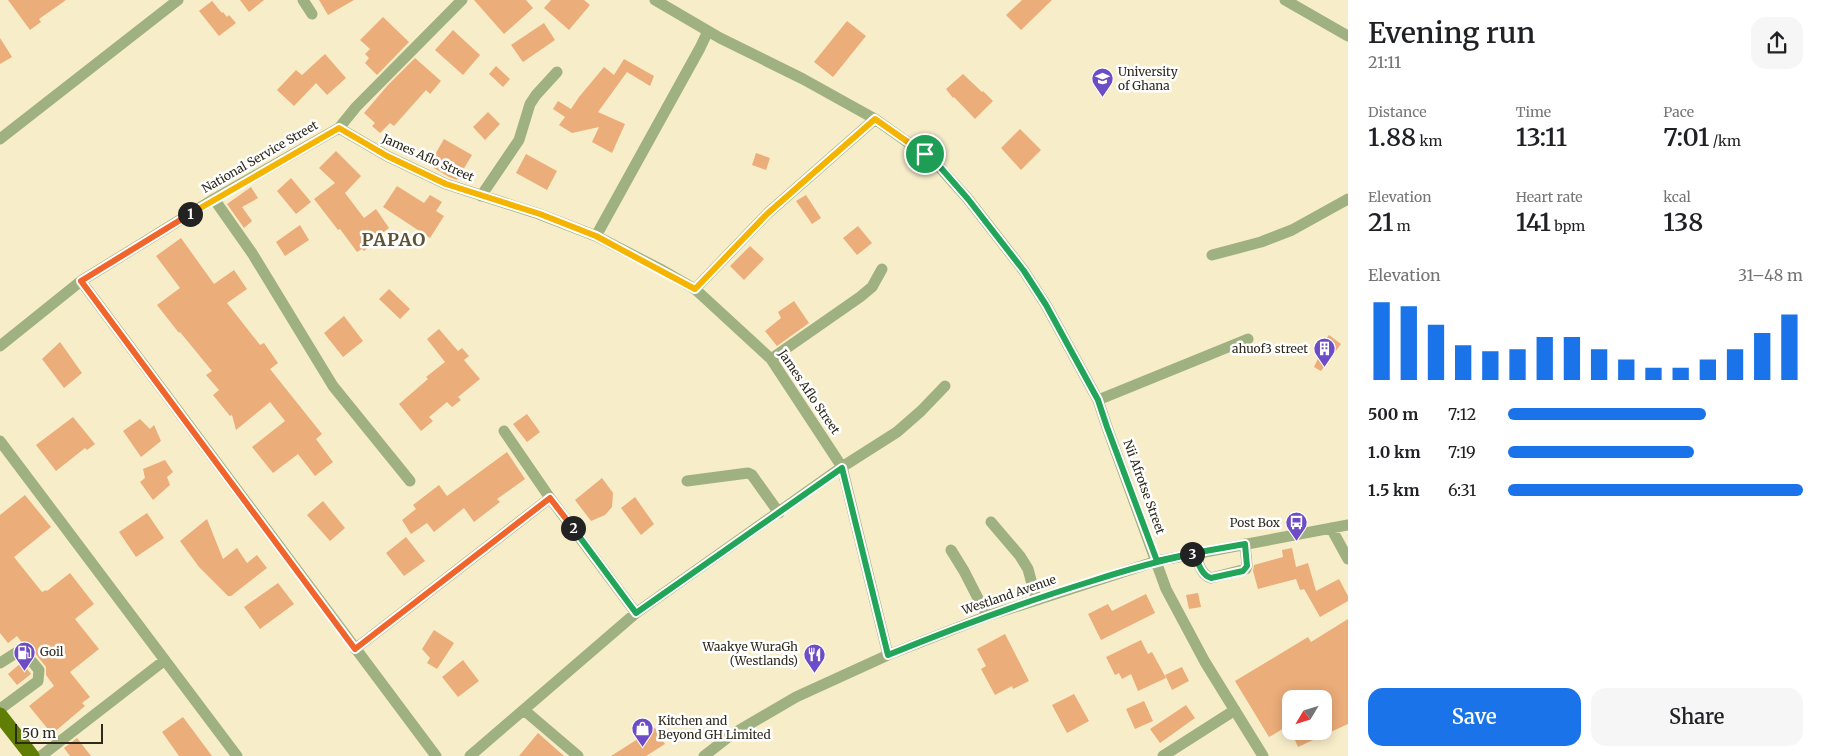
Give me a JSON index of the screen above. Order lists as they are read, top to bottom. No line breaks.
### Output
{"streets":{"street":["National Service Street","James Aflo Street","Nii Afrotse Street","Westland Avenue"]},"crossings":[["National Service Street","James Aflo Street"],["James Aflo Street","Westland Avenue"],["Nii Afrotse Street","Westland Avenue"]],"districts":["PAPAO"],"places":{"school or university":["University of Ghana"],"building":["ahuof3 street"],"bus stop":["Post Box"],"fuel station":["Goil"],"restaurant":["Waakye WuraGh (Westlands)"],"shop":["Kitchen and Beyond GH Limited"]},"scale_bar":"50 m","north":"bottom left","page":{"heading":["Evening run","21:11"],"stats":[["Distance","1.88 km"],["Time","13:11"],["Pace","7:01 /km"],["Elevation","21 m"],["Heart rate","141 bpm"],["kcal","138"]],"pins":["1","2","3"],"chart":["Elevation","31–48 m"],"list":[{"name":"500 m","note":"7:12"},{"name":"1.0 km","note":"7:19"},{"name":"1.5 km","note":"6:31"}],"buttons":["Save","Share"],"scale":"50 m"}}
